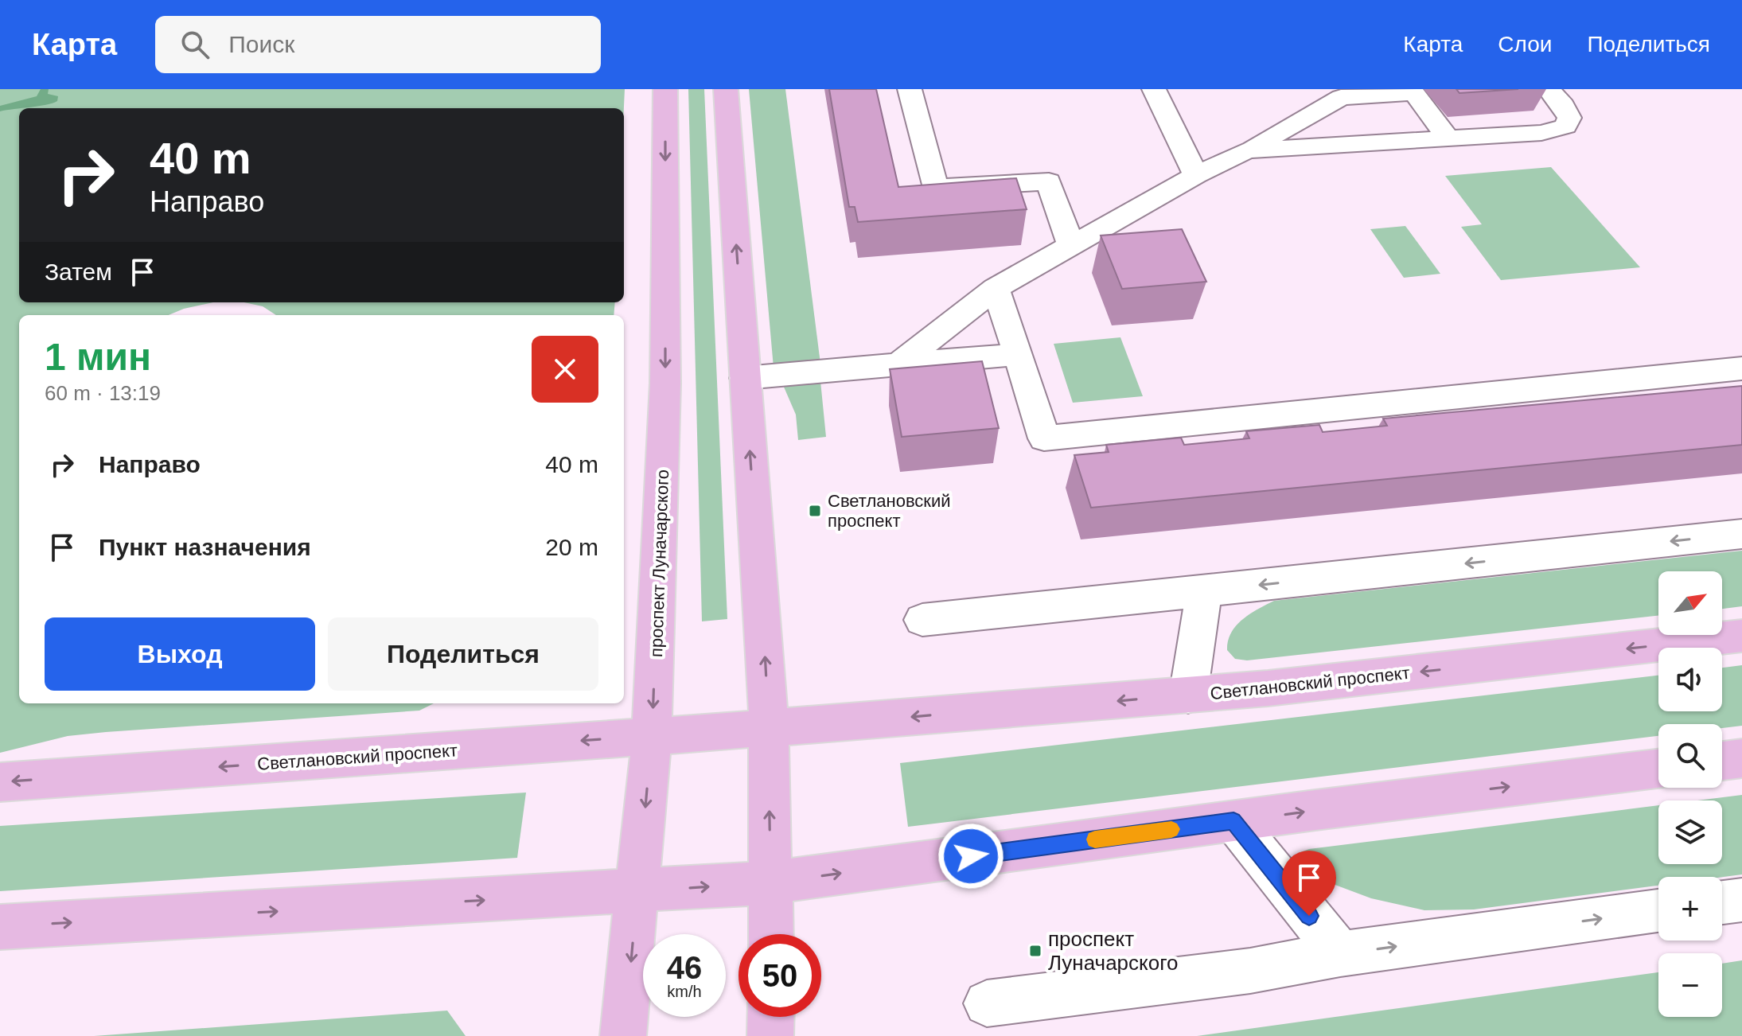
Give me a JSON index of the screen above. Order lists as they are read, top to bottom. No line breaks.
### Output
{"streets":{"main road":["проспект Луначарского","Светлановский проспект"]},"crossings":[["проспект Луначарского","Светлановский проспект"]],"places":{"transit":["Светлановский проспект","проспект Луначарского"]},"north":"top right","page":{"header":"Карта","search":"Поиск","nav":["Карта","Слои","Поделиться"],"turn":["40 m","Направо"],"then":"Затем","heading":["1 мин","60 m · 13:19"],"list":[{"name":"Направо","value":"40 m"},{"name":"Пункт назначения","value":"20 m"}],"map_buttons":["+","−"],"buttons":["Выход","Поделиться"],"speed":"46 km/h","limit":"50"}}
